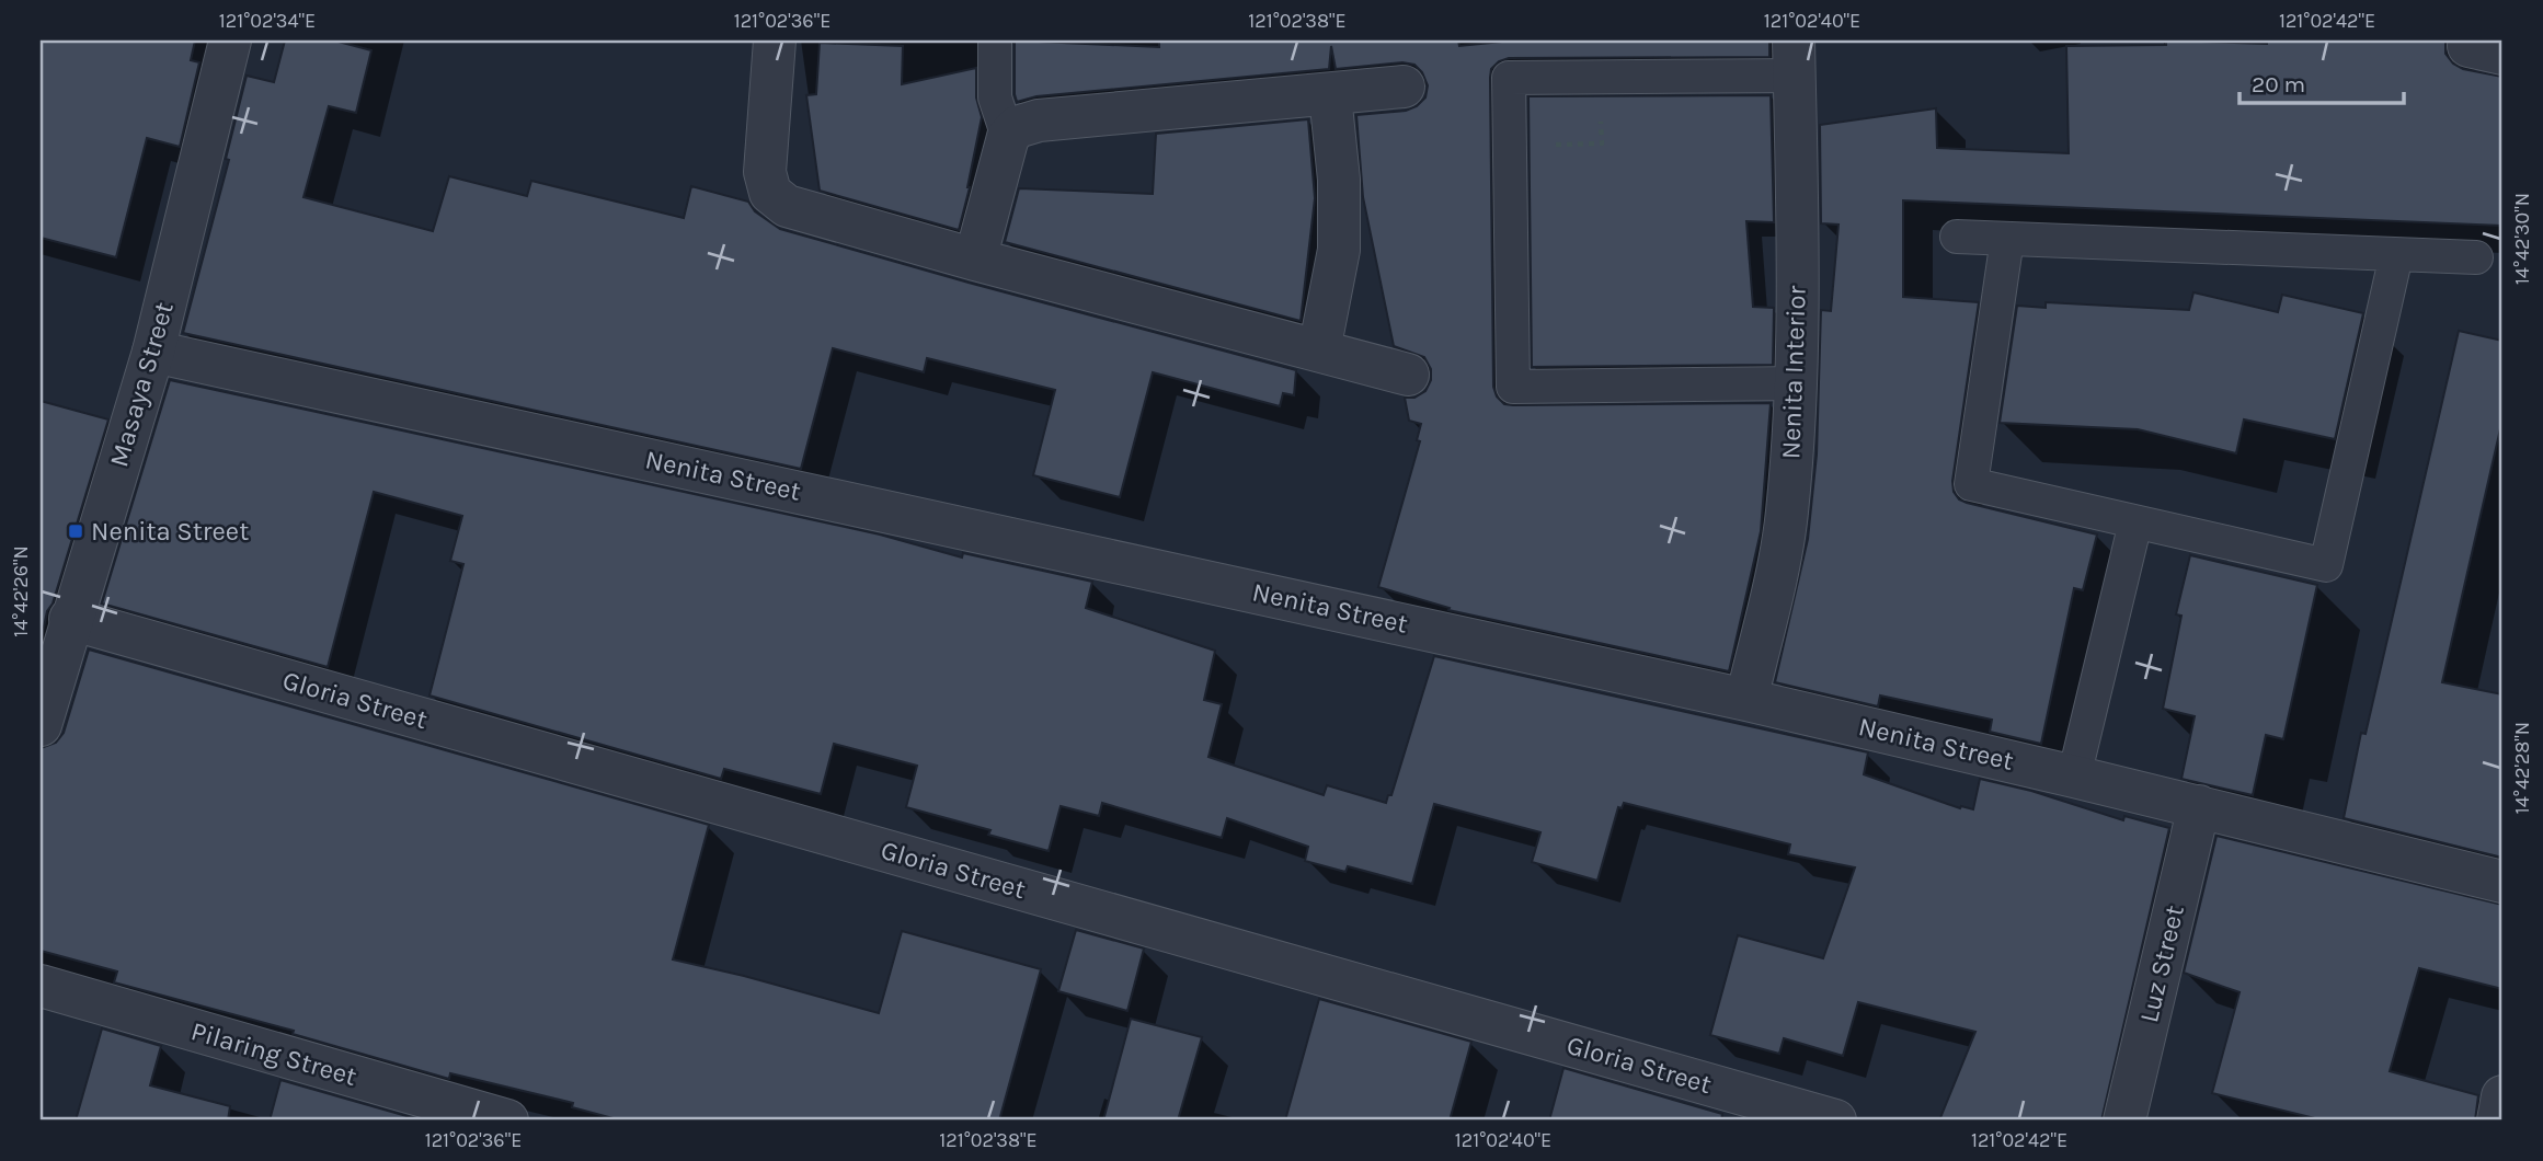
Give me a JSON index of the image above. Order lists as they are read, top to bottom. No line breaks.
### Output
{"streets":{"street":["Nenita Interior","Masaya Street","Nenita Street","Gloria Street","Luz Street","Pilaring Street"]},"crossings":[["Nenita Interior","Nenita Street"],["Masaya Street","Nenita Street"],["Masaya Street","Gloria Street"],["Nenita Street","Luz Street"]],"places":{"transit":["Nenita Street"]},"scale_bar":"20 m","coordinates":["121°02'34\"E","121°02'36\"E","121°02'38\"E","121°02'40\"E","121°02'42\"E","14°42'30\"N","14°42'26\"N","14°42'28\"N"]}
